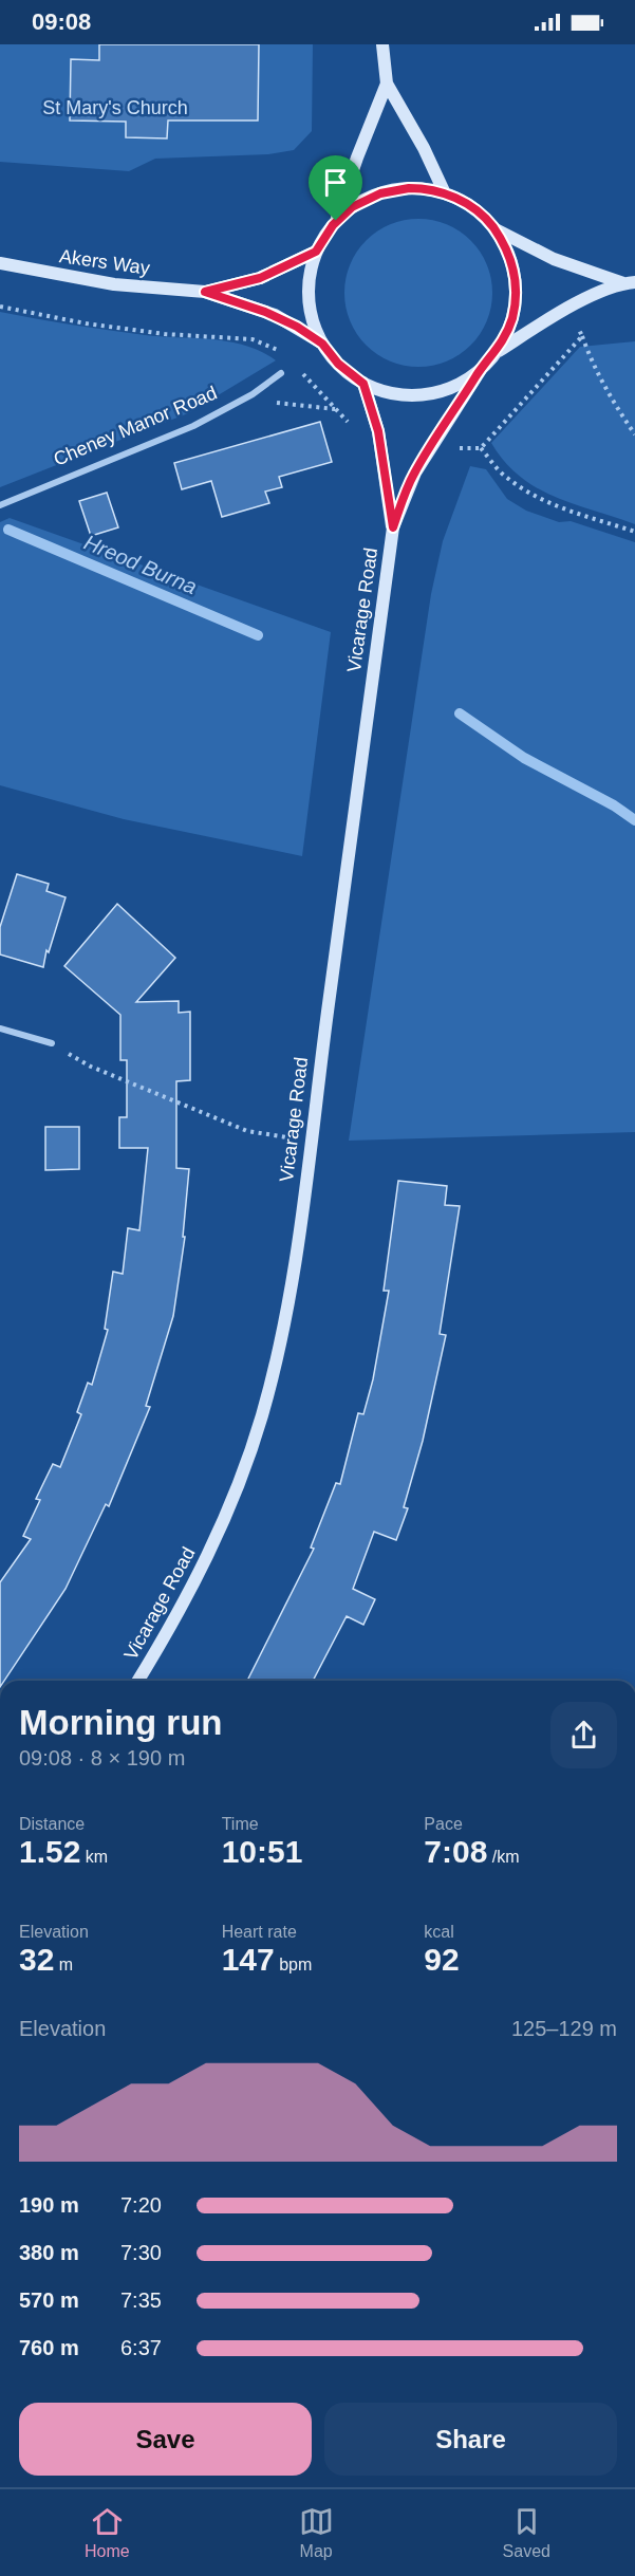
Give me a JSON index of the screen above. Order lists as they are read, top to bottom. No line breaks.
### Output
{"streets":{"main road":["Akers Way","Vicarage Road"],"street":["Cheney Manor Road"]},"crossings":[["Akers Way","Vicarage Road"]],"water":["Hreod Burna"],"parks":["St Mary's Church"],"page":{"status":"09:08","heading":["Morning run","09:08 · 8 × 190 m"],"stats":[["Distance","1.52 km"],["Time","10:51"],["Pace","7:08 /km"],["Elevation","32 m"],["Heart rate","147 bpm"],["kcal","92"]],"chart":["Elevation","125–129 m"],"list":[{"name":"190 m","note":"7:20"},{"name":"380 m","note":"7:30"},{"name":"570 m","note":"7:35"},{"name":"760 m","note":"6:37"}],"buttons":["Save","Share"],"tabs":["Home","Map","Saved"]}}
